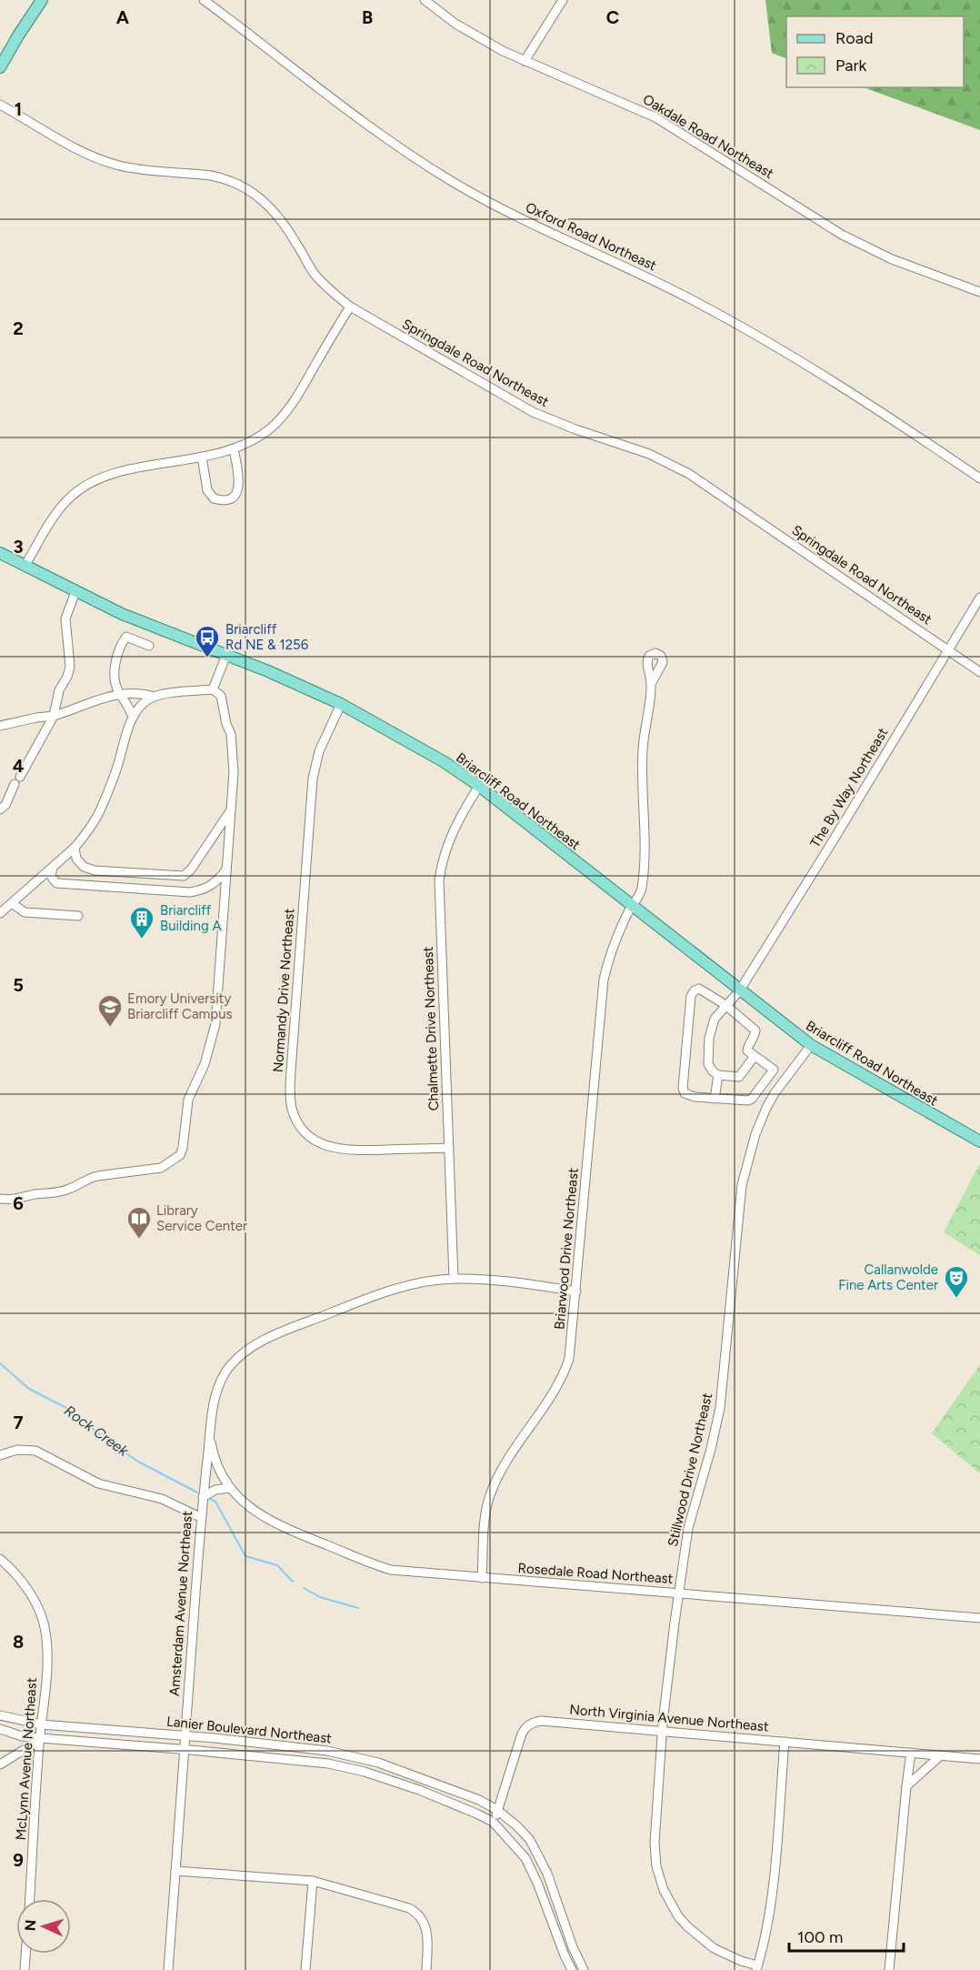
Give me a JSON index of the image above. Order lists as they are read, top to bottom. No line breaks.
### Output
{"streets":{"main road":["Briarcliff Road Northeast"],"street":["Oakdale Road Northeast","Oxford Road Northeast","Springdale Road Northeast","The By Way Northeast","Normandy Drive Northeast","Chalmette Drive Northeast","Briarwood Drive Northeast","Stillwood Drive Northeast","Rosedale Road Northeast","Amsterdam Avenue Northeast","North Virginia Avenue Northeast","Lanier Boulevard Northeast","McLynn Avenue Northeast"]},"crossings":[["Springdale Road Northeast","The By Way Northeast"],["The By Way Northeast","Briarcliff Road Northeast"],["Briarcliff Road Northeast","Normandy Drive Northeast"],["Briarcliff Road Northeast","Chalmette Drive Northeast"],["Briarcliff Road Northeast","Briarwood Drive Northeast"],["Briarcliff Road Northeast","Stillwood Drive Northeast"],["Normandy Drive Northeast","Chalmette Drive Northeast"],["Chalmette Drive Northeast","Amsterdam Avenue Northeast"],["Briarwood Drive Northeast","Rosedale Road Northeast"],["Briarwood Drive Northeast","Amsterdam Avenue Northeast"],["Stillwood Drive Northeast","Rosedale Road Northeast"],["Stillwood Drive Northeast","North Virginia Avenue Northeast"],["Rosedale Road Northeast","Amsterdam Avenue Northeast"],["Amsterdam Avenue Northeast","Lanier Boulevard Northeast"],["North Virginia Avenue Northeast","Lanier Boulevard Northeast"],["Lanier Boulevard Northeast","McLynn Avenue Northeast"]],"water":["Rock Creek"],"places":{"bus stop":["Briarcliff Rd NE & 1256"],"building":["Briarcliff Building A"],"school or university":["Emory University Briarcliff Campus"],"library":["Library Service Center"],"theatre":["Callanwolde Fine Arts Center"]},"legend":["Road","Park"],"scale_bar":"100 m","north":"left","grid":{"columns":["A","B","C"],"rows":["1","2","3","4","5","6","7","8","9"]}}
